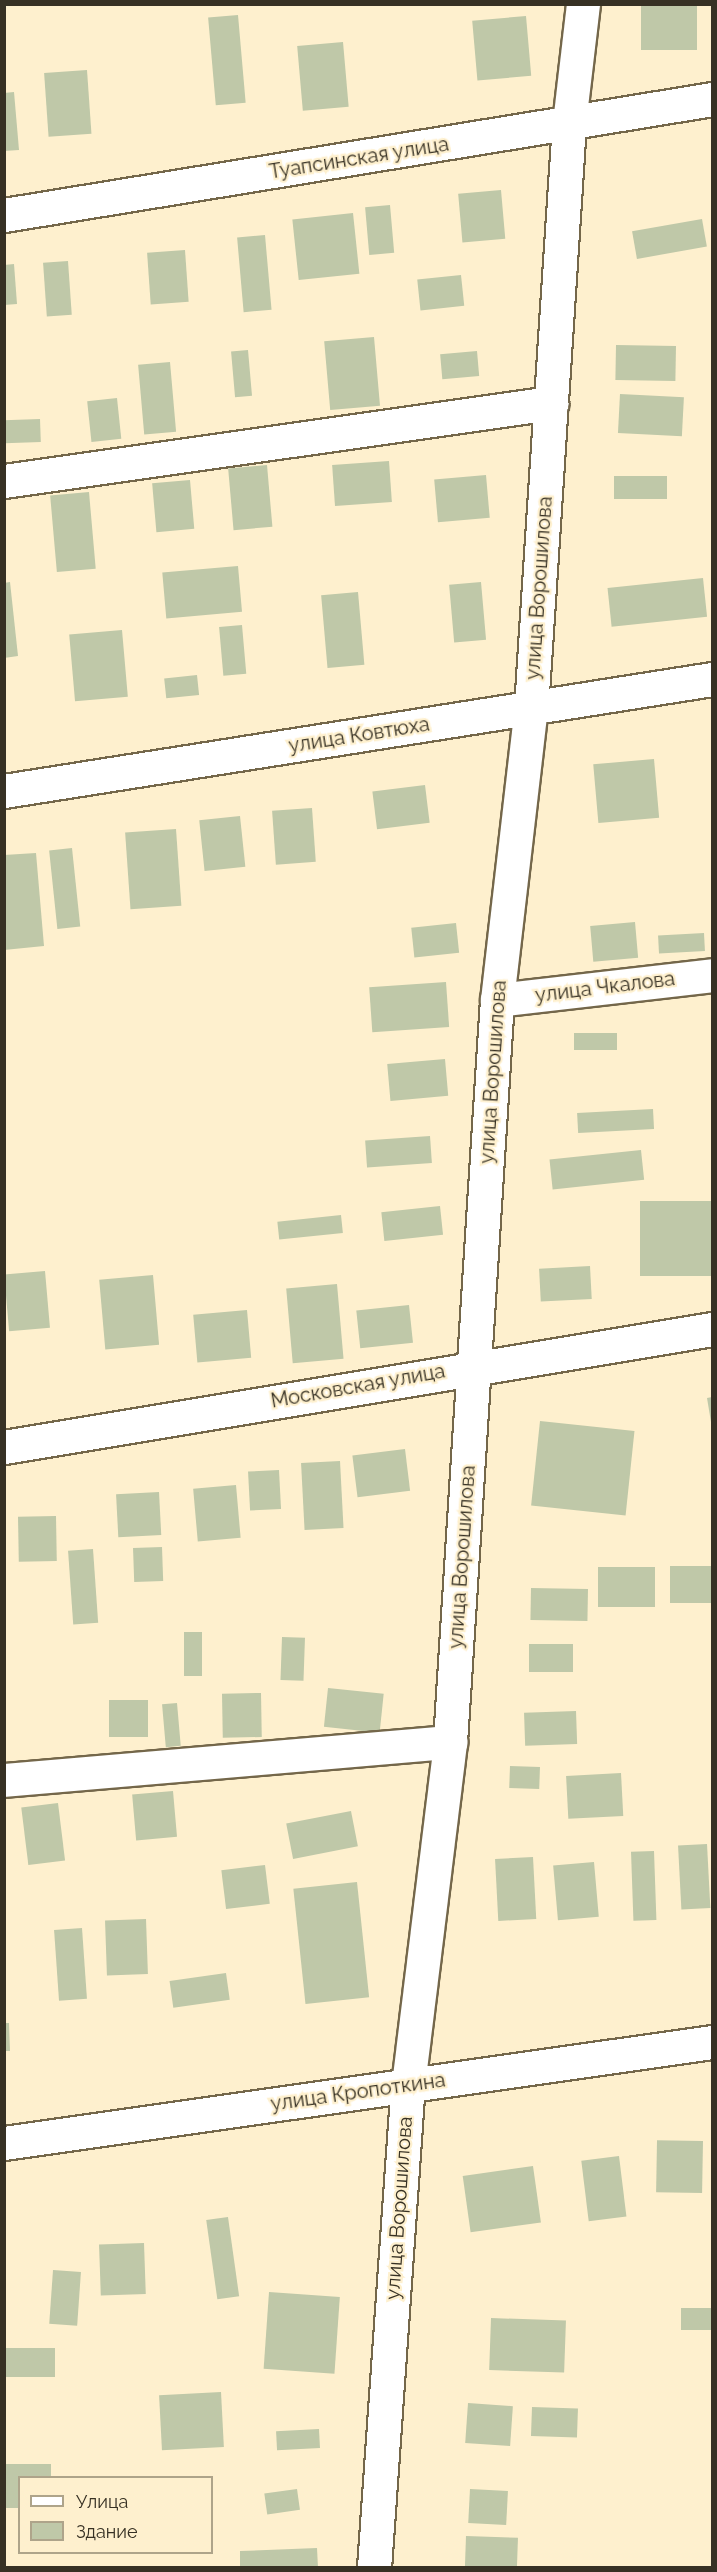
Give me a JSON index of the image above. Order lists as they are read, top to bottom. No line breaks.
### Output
{"streets":{"street":["Туапсинская улица","улица Ворошилова","улица Ковтюха","улица Чкалова","Московская улица","улица Кропоткина"]},"crossings":[["Туапсинская улица","улица Ворошилова"],["улица Ворошилова","улица Ковтюха"],["улица Ворошилова","улица Чкалова"],["улица Ворошилова","Московская улица"],["улица Ворошилова","улица Кропоткина"]],"legend":["Улица","Здание"]}
